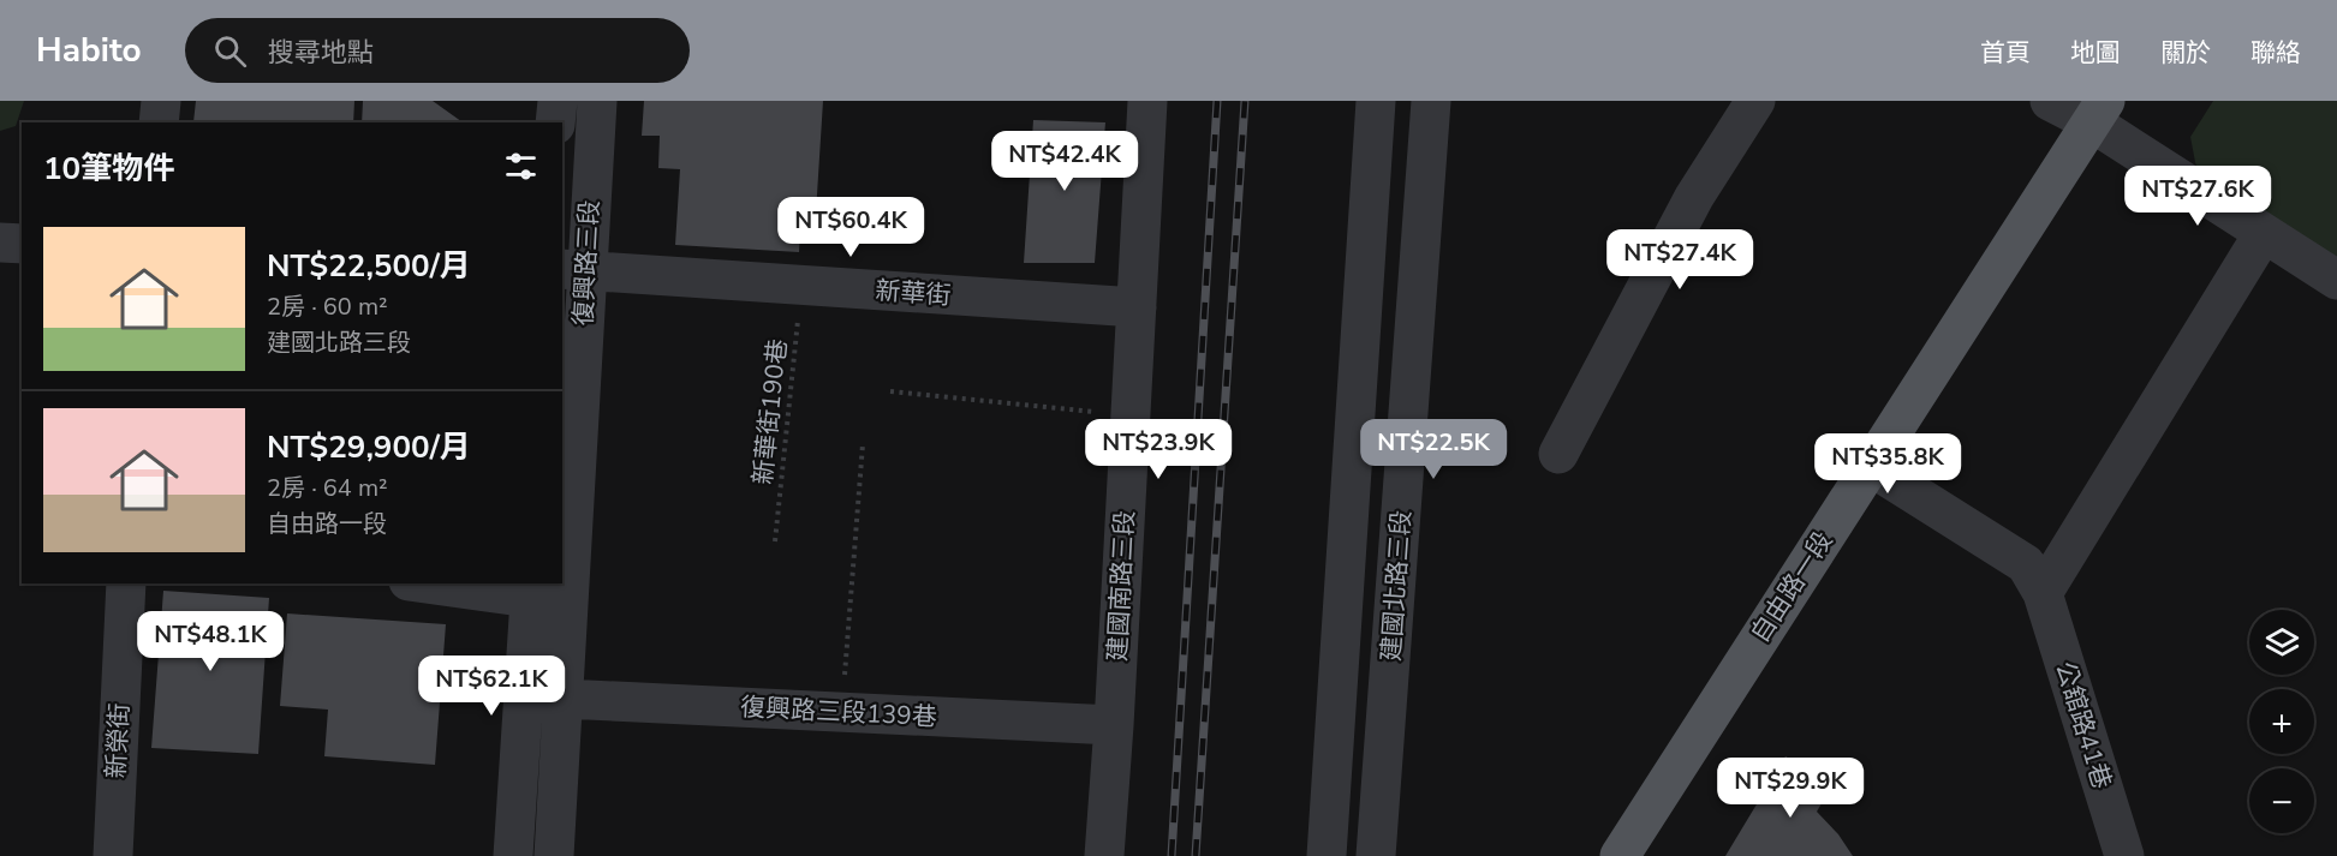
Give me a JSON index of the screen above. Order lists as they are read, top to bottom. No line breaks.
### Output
{"streets":{"main road":["自由路一段"],"street":["復興路三段","新華街","建國南路三段","建國北路三段","復興路三段139巷","公舘路41巷","新榮街"],"path":["新華街190巷"]},"crossings":[["復興路三段","新華街"],["復興路三段","復興路三段139巷"],["新華街","新華街190巷"],["新華街","建國南路三段"],["建國南路三段","復興路三段139巷"],["自由路一段","公舘路41巷"]],"page":{"header":"Habito","search":"搜尋地點","nav":["首頁","地圖","關於","聯絡"],"heading":"10筆物件","price":["NT$42.4K","NT$27.6K","NT$60.4K","NT$27.4K","NT$23.9K","NT$22.5K","NT$35.8K","NT$48.1K","NT$62.1K","NT$29.9K"],"list":[{"name":"NT$22,500/月","note":"2房 · 60 m² · 建國北路三段"},{"name":"NT$29,900/月","note":"2房 · 64 m² · 自由路一段"}],"map_buttons":["+","−"]}}
